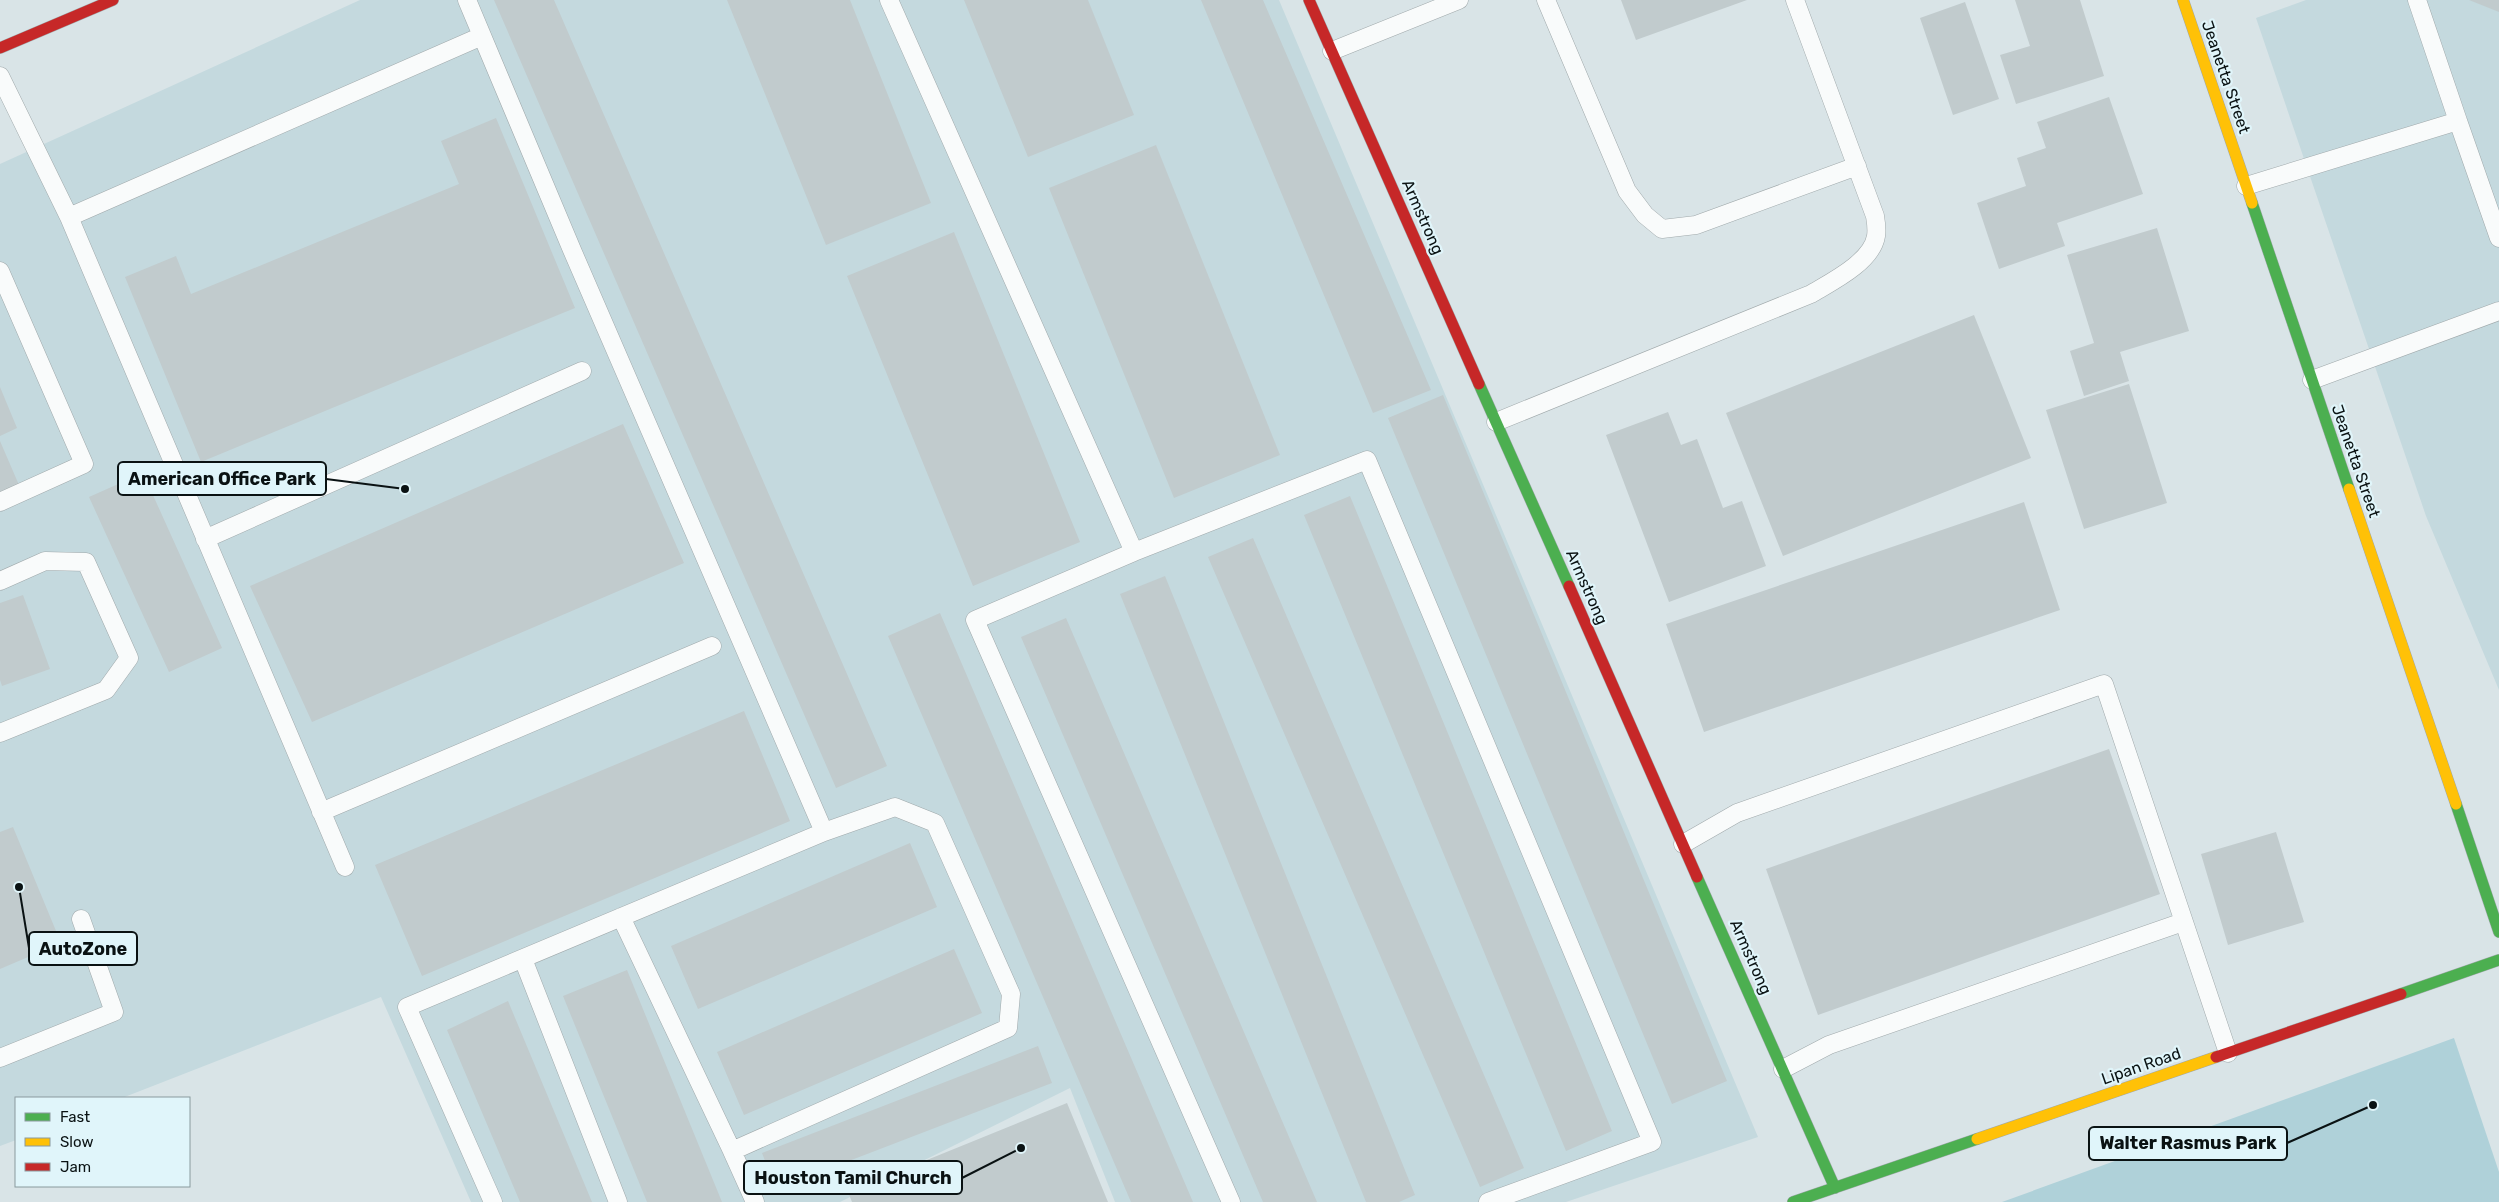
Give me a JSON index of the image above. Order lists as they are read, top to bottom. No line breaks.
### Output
{"streets":{"street":["Jeanetta Street","Armstrong","Lipan Road"]},"crossings":[["Armstrong","Lipan Road"]],"places":["American Office Park","AutoZone","Walter Rasmus Park","Houston Tamil Church"],"legend":["Fast","Slow","Jam"]}
